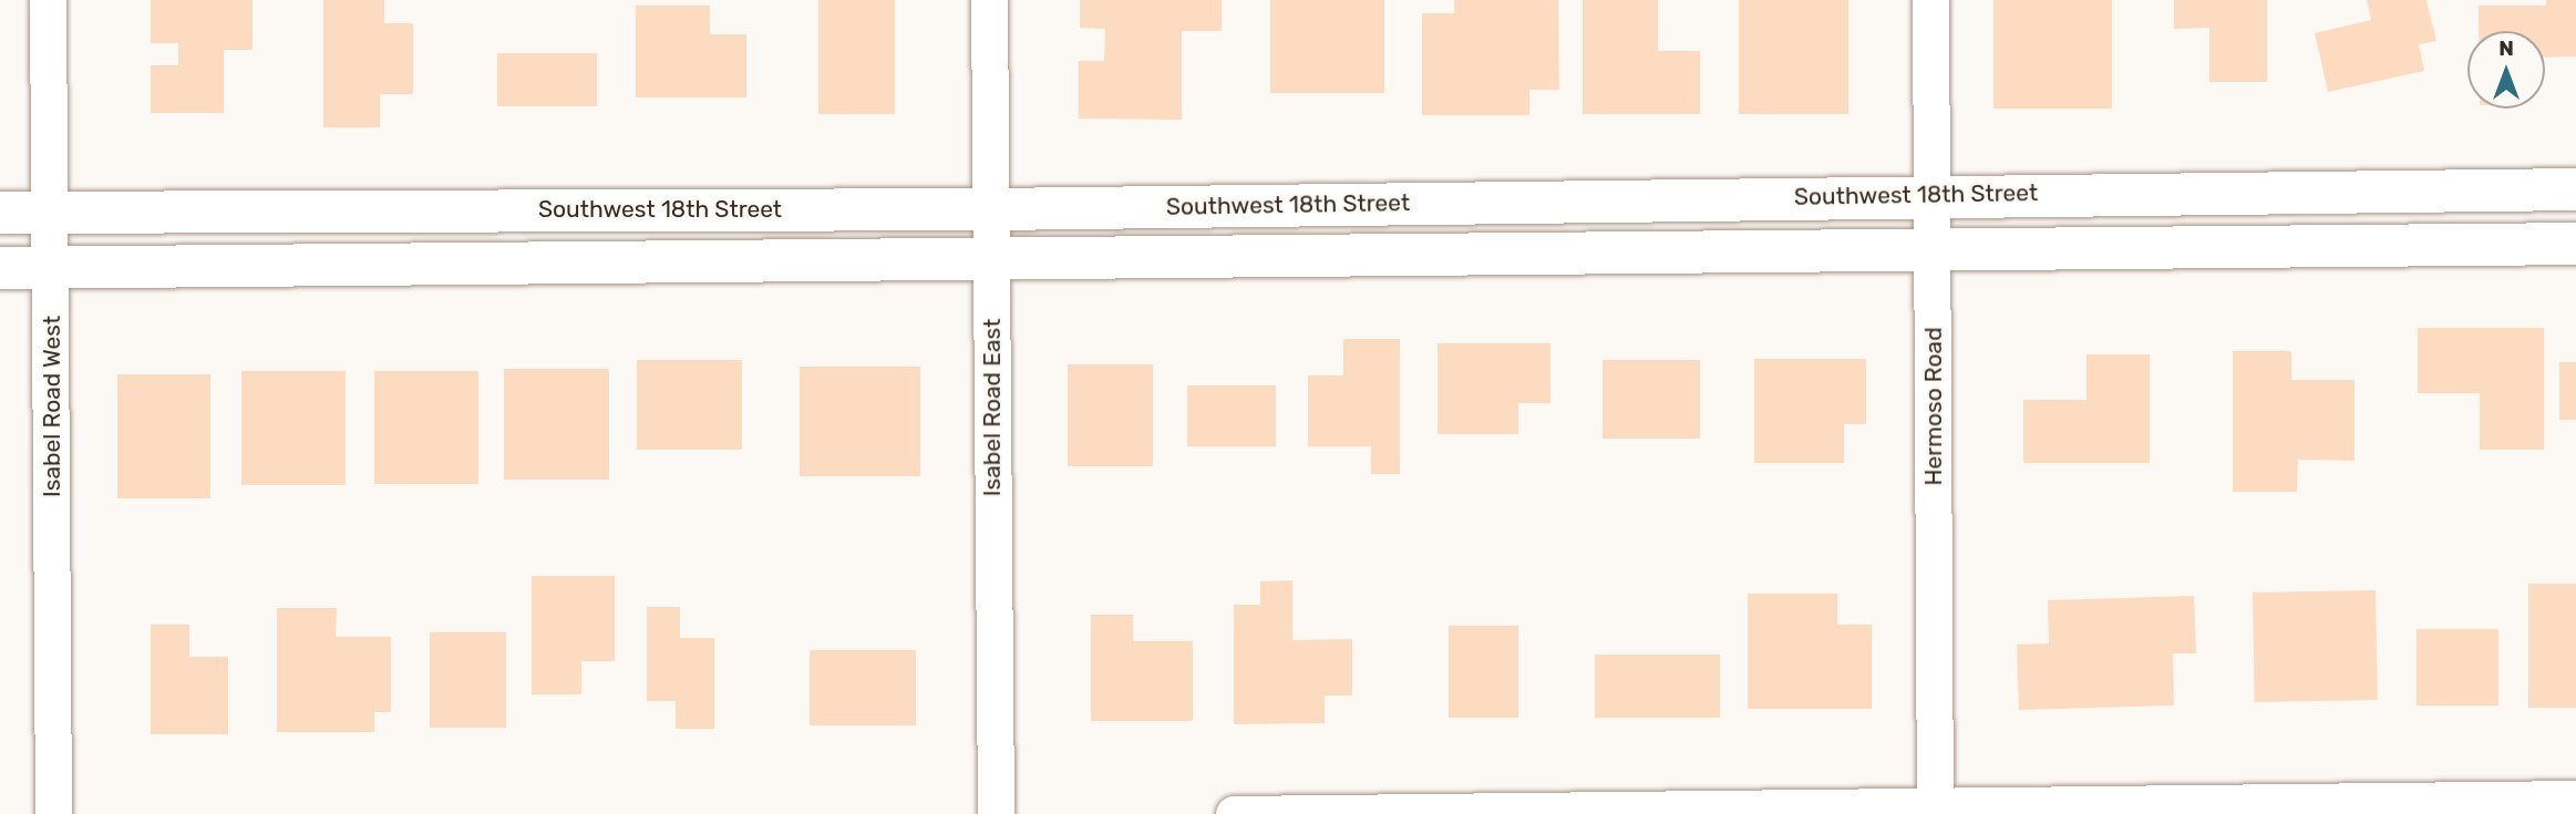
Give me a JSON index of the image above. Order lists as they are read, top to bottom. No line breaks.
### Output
{"streets":{"main road":["Southwest 18th Street"],"street":["Isabel Road West","Hermoso Road","Isabel Road East"]},"crossings":[["Southwest 18th Street","Isabel Road West"],["Southwest 18th Street","Hermoso Road"],["Southwest 18th Street","Isabel Road East"]],"north":"top"}
